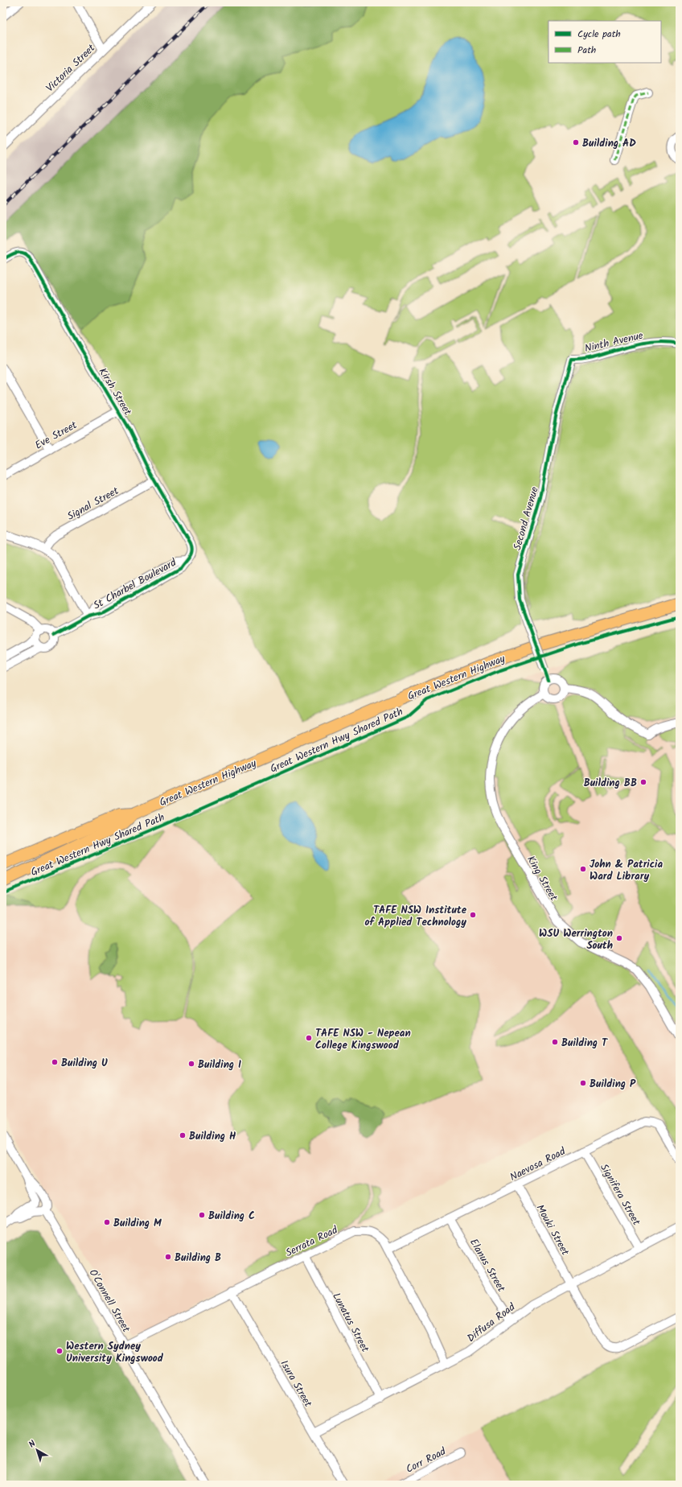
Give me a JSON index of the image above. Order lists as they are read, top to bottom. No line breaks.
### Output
{"streets":{"highway":["Great Western Highway"],"street":["Victoria Street","Ninth Avenue","Kirsh Street","Eve Street","Signal Street","Second Avenue","St Charbel Boulevard","King Street","Naevosa Road","Signifera Street","Mouki Street","Serrata Road","Elanus Street","O'Connell Street","Lunatus Street","Diffusa Road","Isura Street","Corr Road"],"cycle path":["Great Western Hwy Shared Path"]},"crossings":[["Ninth Avenue","Second Avenue"],["Kirsh Street","Eve Street"],["Kirsh Street","Signal Street"],["Kirsh Street","St Charbel Boulevard"],["Second Avenue","King Street"],["Naevosa Road","Signifera Street"],["Naevosa Road","Mouki Street"],["Naevosa Road","Serrata Road"],["Naevosa Road","Elanus Street"],["Signifera Street","Diffusa Road"],["Mouki Street","Diffusa Road"],["Serrata Road","O'Connell Street"],["Serrata Road","Lunatus Street"],["Serrata Road","Diffusa Road"],["Serrata Road","Isura Street"],["Elanus Street","Diffusa Road"],["Lunatus Street","Diffusa Road"],["Diffusa Road","Isura Street"]],"places":["Building AD","Building BB","John & Patricia Ward Library","TAFE NSW Institute of Applied Technology","WSU Werrington South","TAFE NSW - Nepean College Kingswood","Building T","Building U","Building I","Building P","Building H","Building C","Building M","Building B","Western Sydney University Kingswood"],"legend":["Cycle path","Path"],"north":"top left"}
